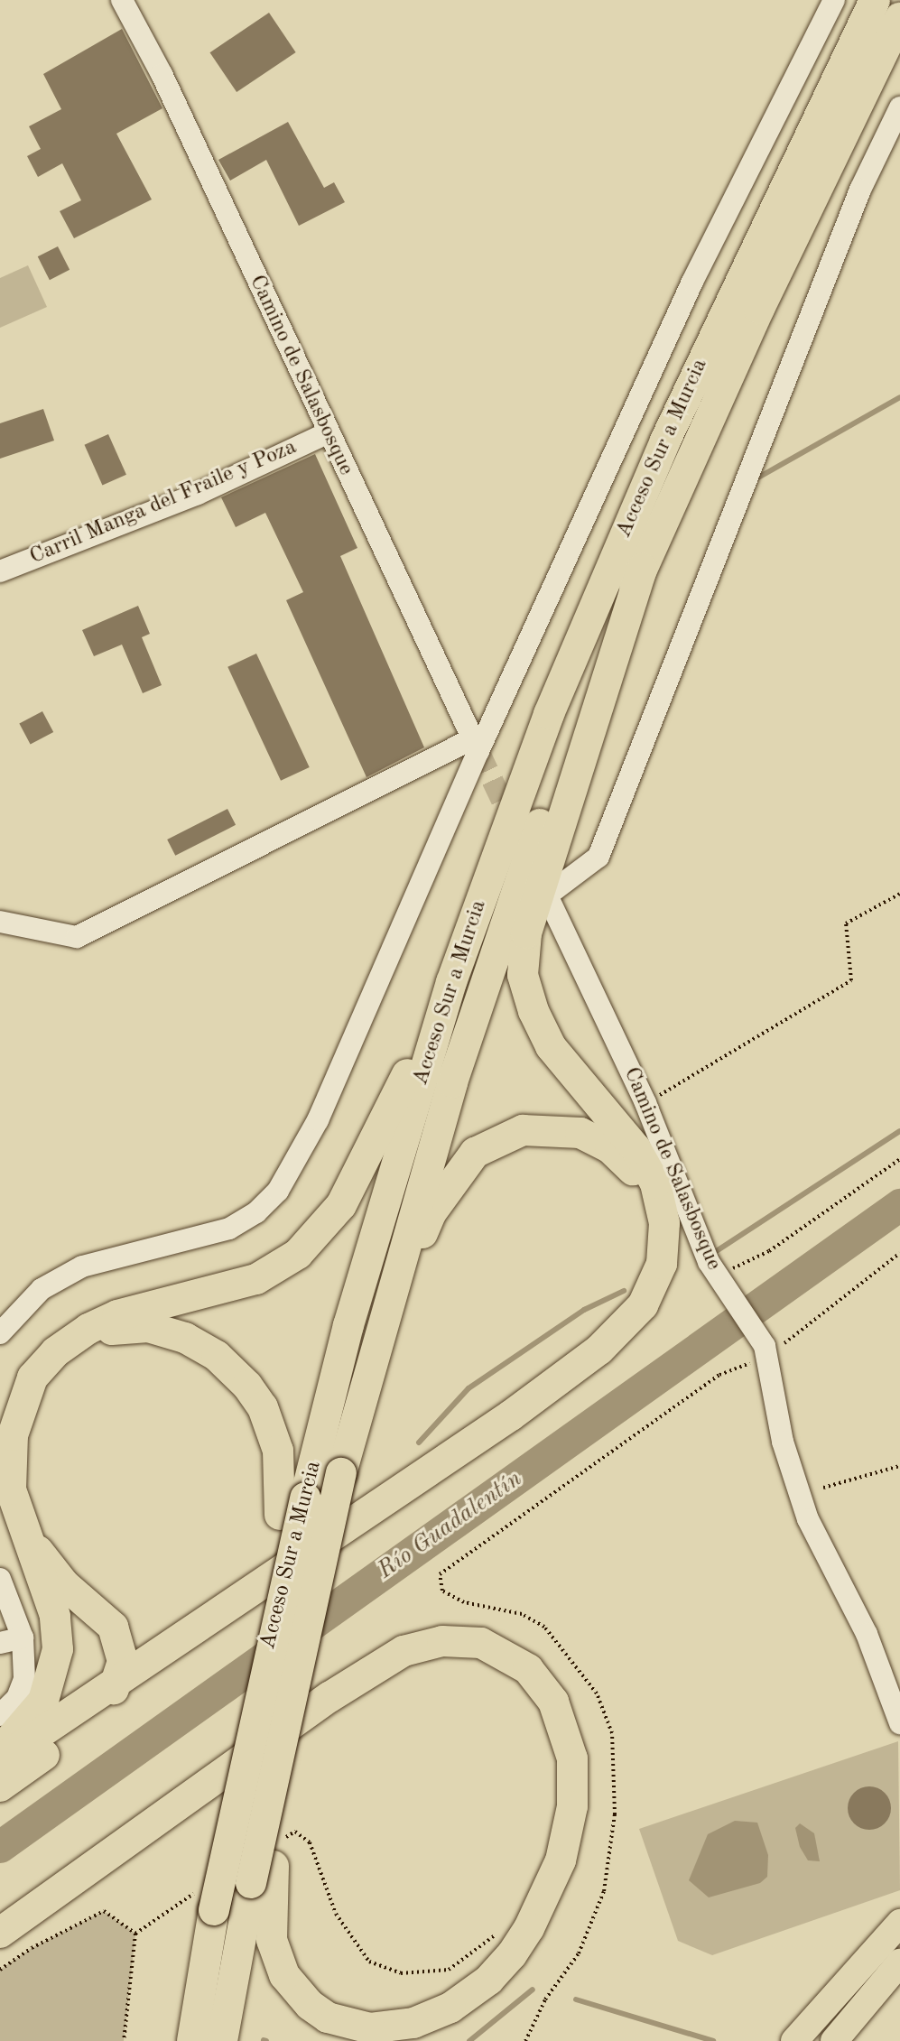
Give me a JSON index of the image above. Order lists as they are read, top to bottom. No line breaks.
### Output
{"streets":{"highway":["Acceso Sur a Murcia"],"street":["Camino de Salasbosque","Carril Manga del Fraile y Poza"]},"crossings":[["Camino de Salasbosque","Carril Manga del Fraile y Poza"]],"water":["Río Guadalentín"]}
